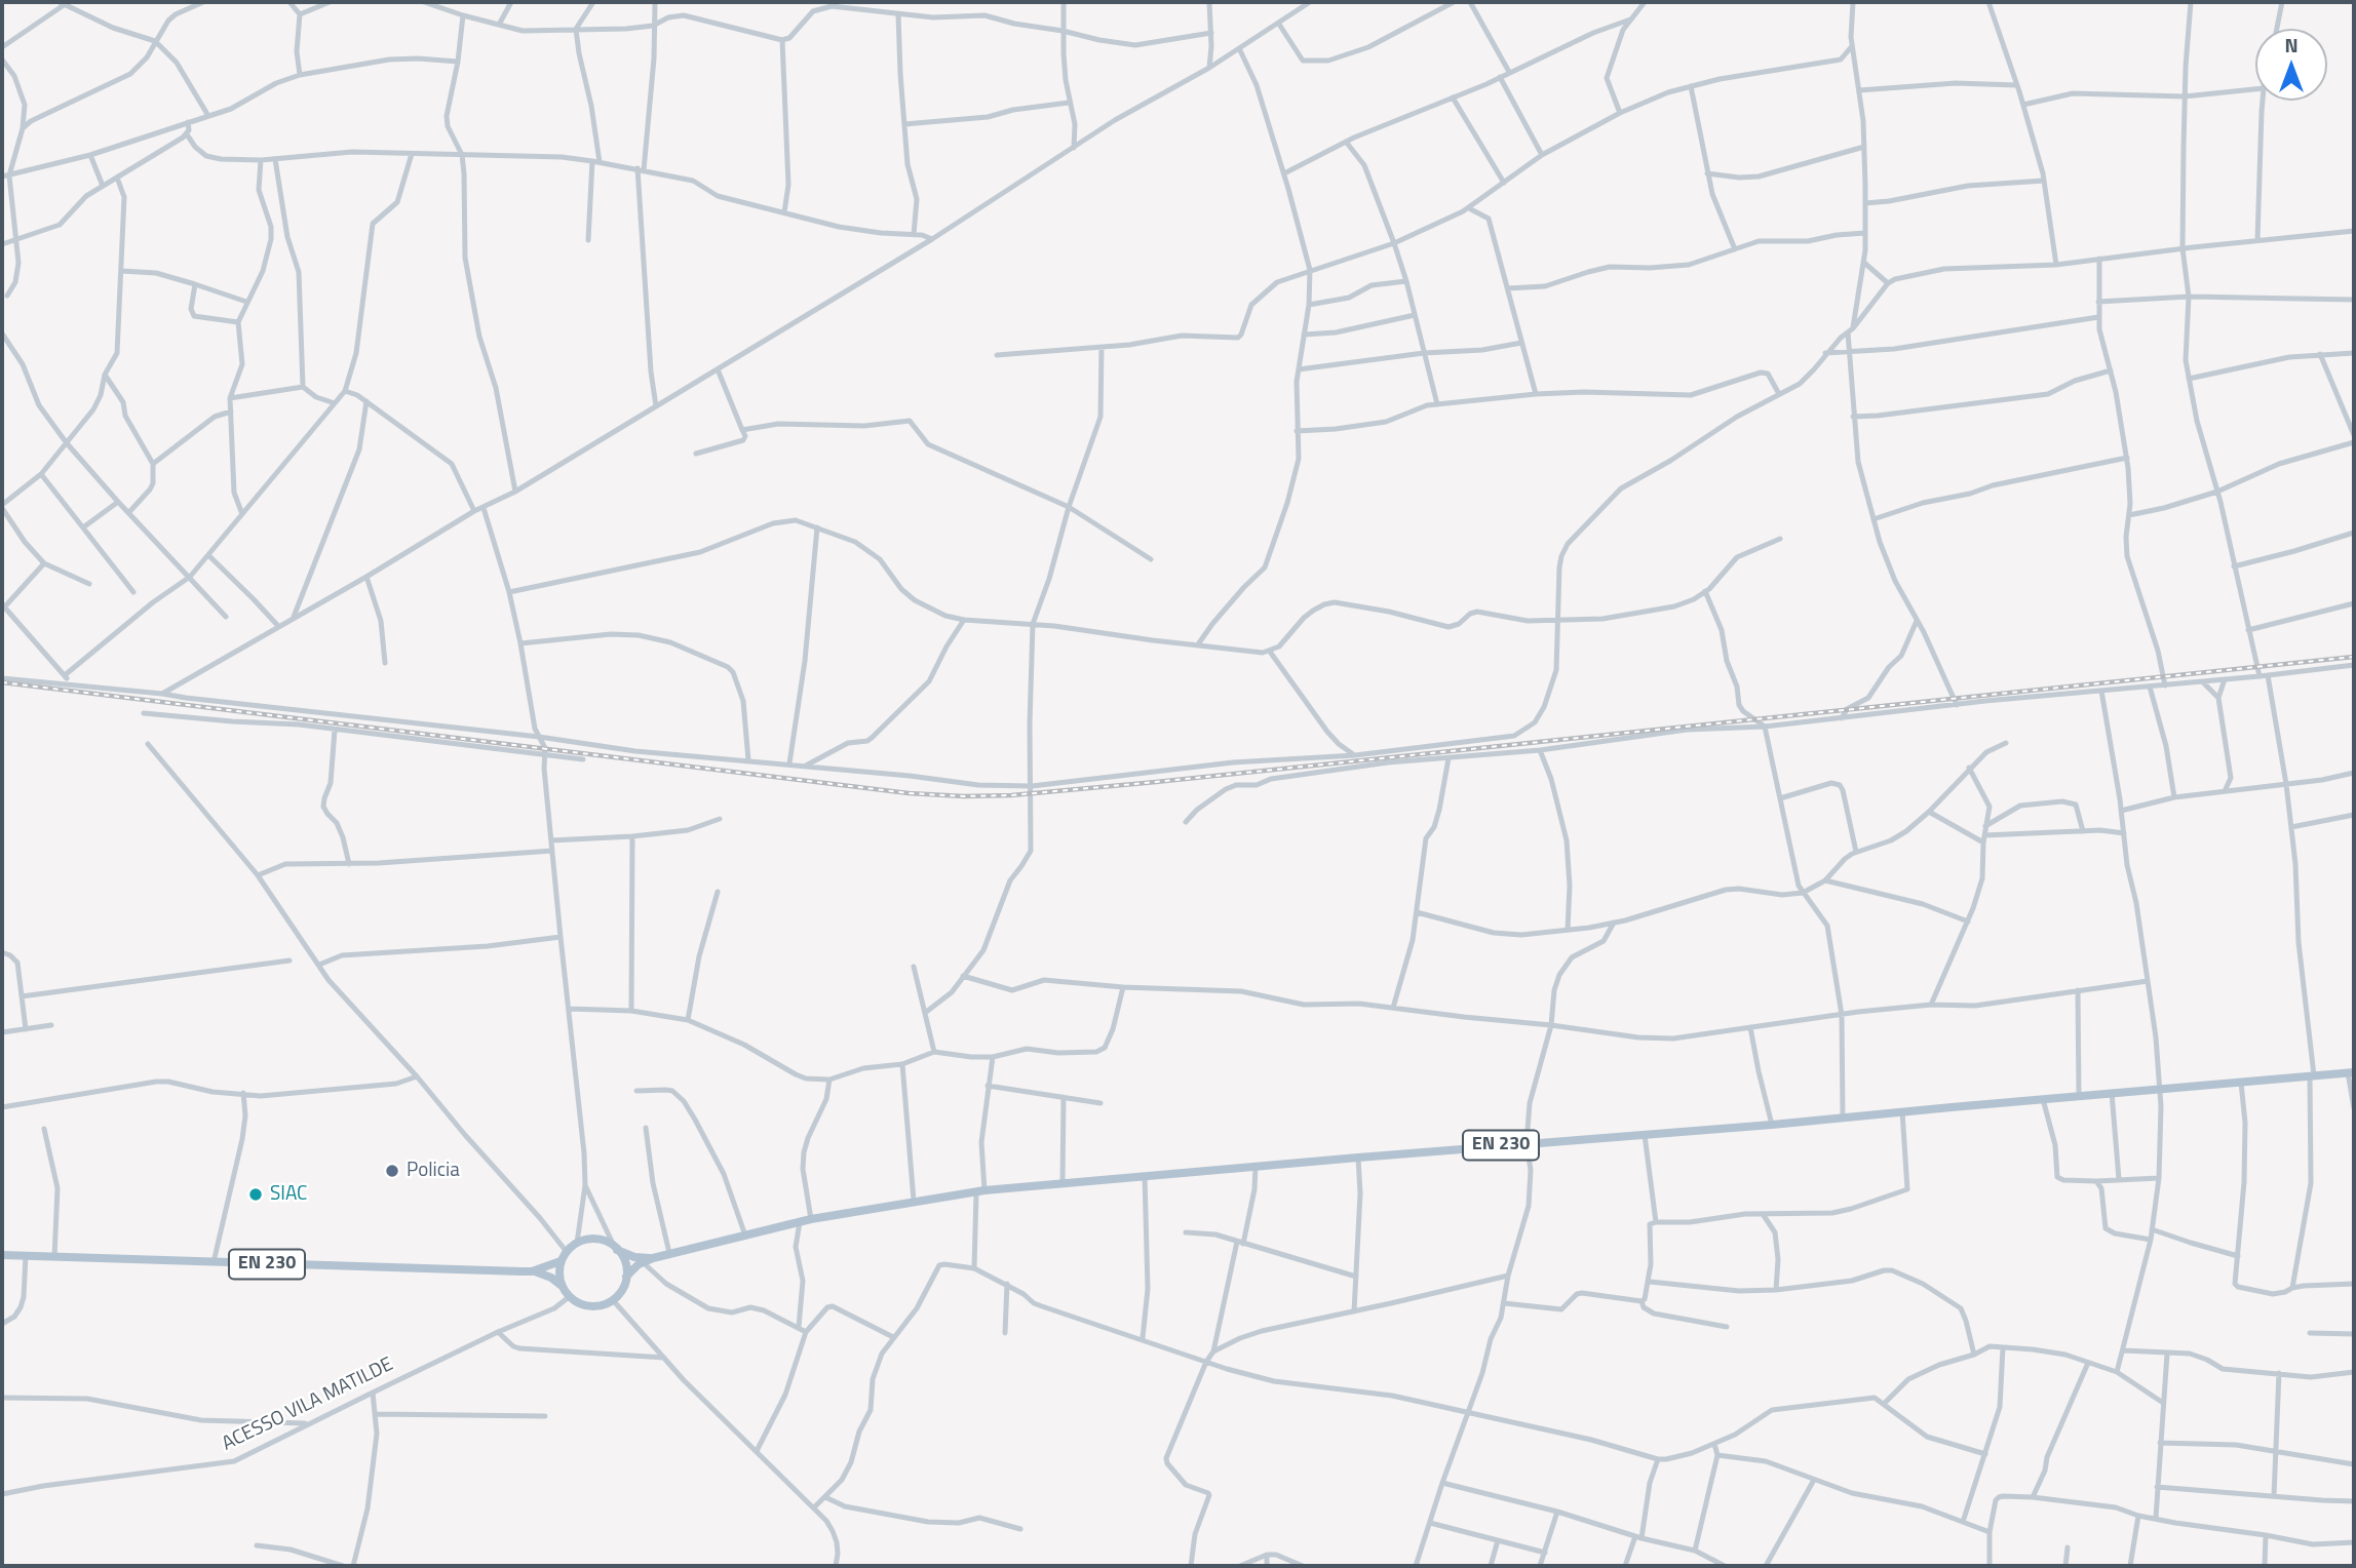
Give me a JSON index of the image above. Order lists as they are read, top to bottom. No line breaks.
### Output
{"streets":{"main road":["EN 230"],"street":["ACESSO VILA MATILDE"]},"crossings":[["EN 230","ACESSO VILA MATILDE"]],"places":["Policia","SIAC"],"north":"top"}
